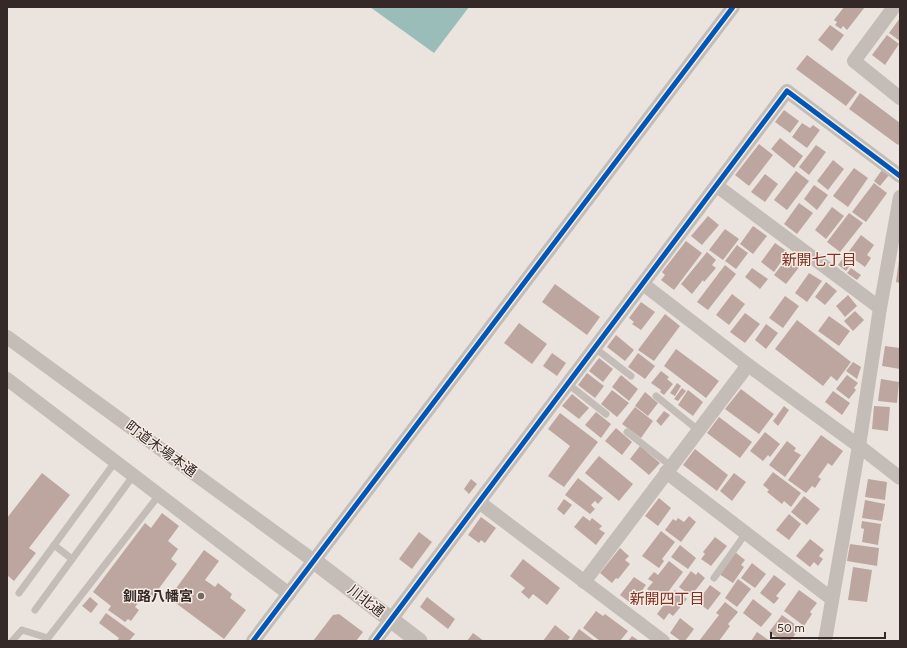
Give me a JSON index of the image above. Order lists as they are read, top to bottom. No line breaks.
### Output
{"streets":{"street":["町道木場本通","川北通"]},"crossings":[["町道木場本通","川北通"]],"districts":["新開七丁目","新開四丁目"],"places":["釧路八幡宮"],"scale_bar":"50 m"}
